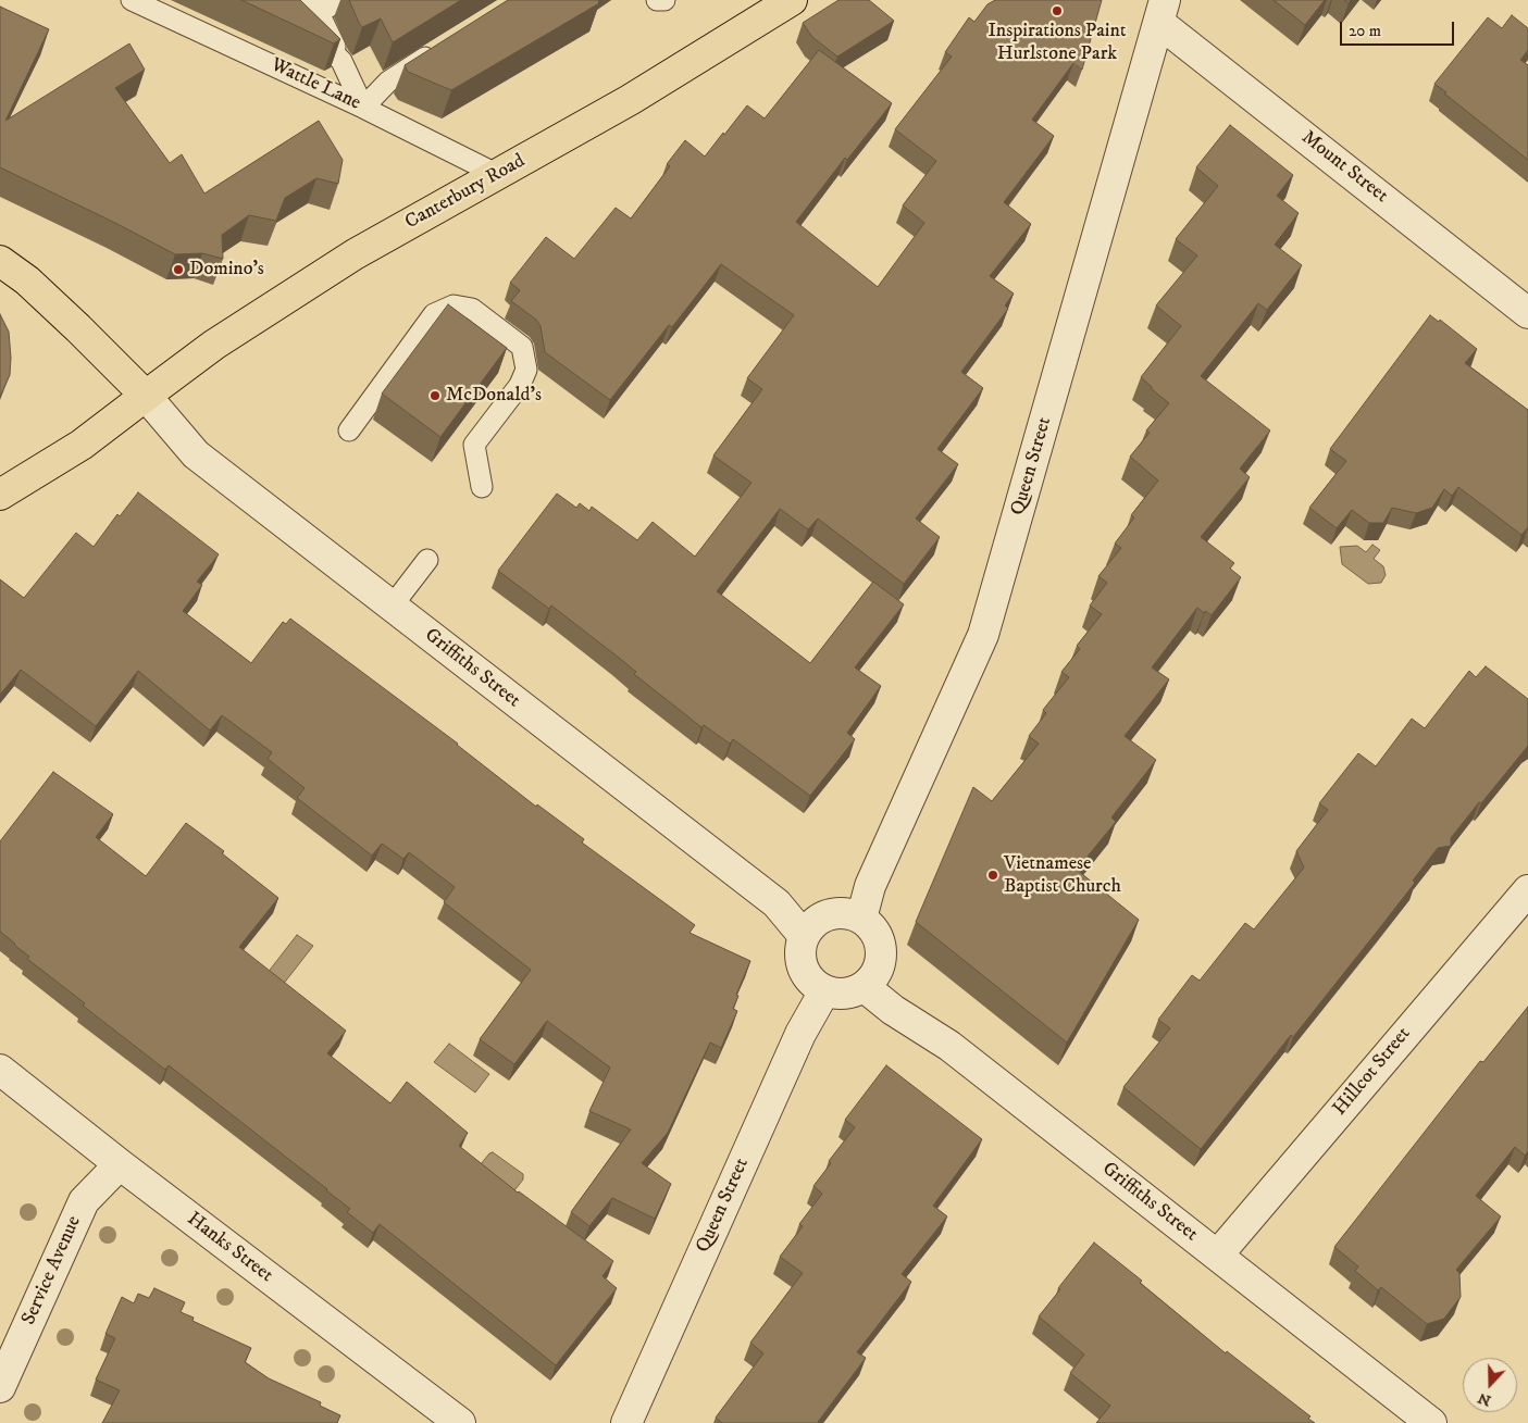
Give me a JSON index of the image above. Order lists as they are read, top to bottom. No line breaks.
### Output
{"streets":{"main road":["Canterbury Road"],"street":["Mount Street","Queen Street","Griffiths Street","Hillcot Street","Hanks Street","Service Avenue"],"lane":["Wattle Lane"]},"crossings":[["Wattle Lane","Canterbury Road"],["Mount Street","Queen Street"],["Canterbury Road","Griffiths Street"],["Queen Street","Griffiths Street"],["Griffiths Street","Hillcot Street"],["Hanks Street","Service Avenue"]],"places":["Inspirations Paint Hurlstone Park","Domino's","McDonald's","Vietnamese Baptist Church"],"scale_bar":"20 m","north":"bottom"}
